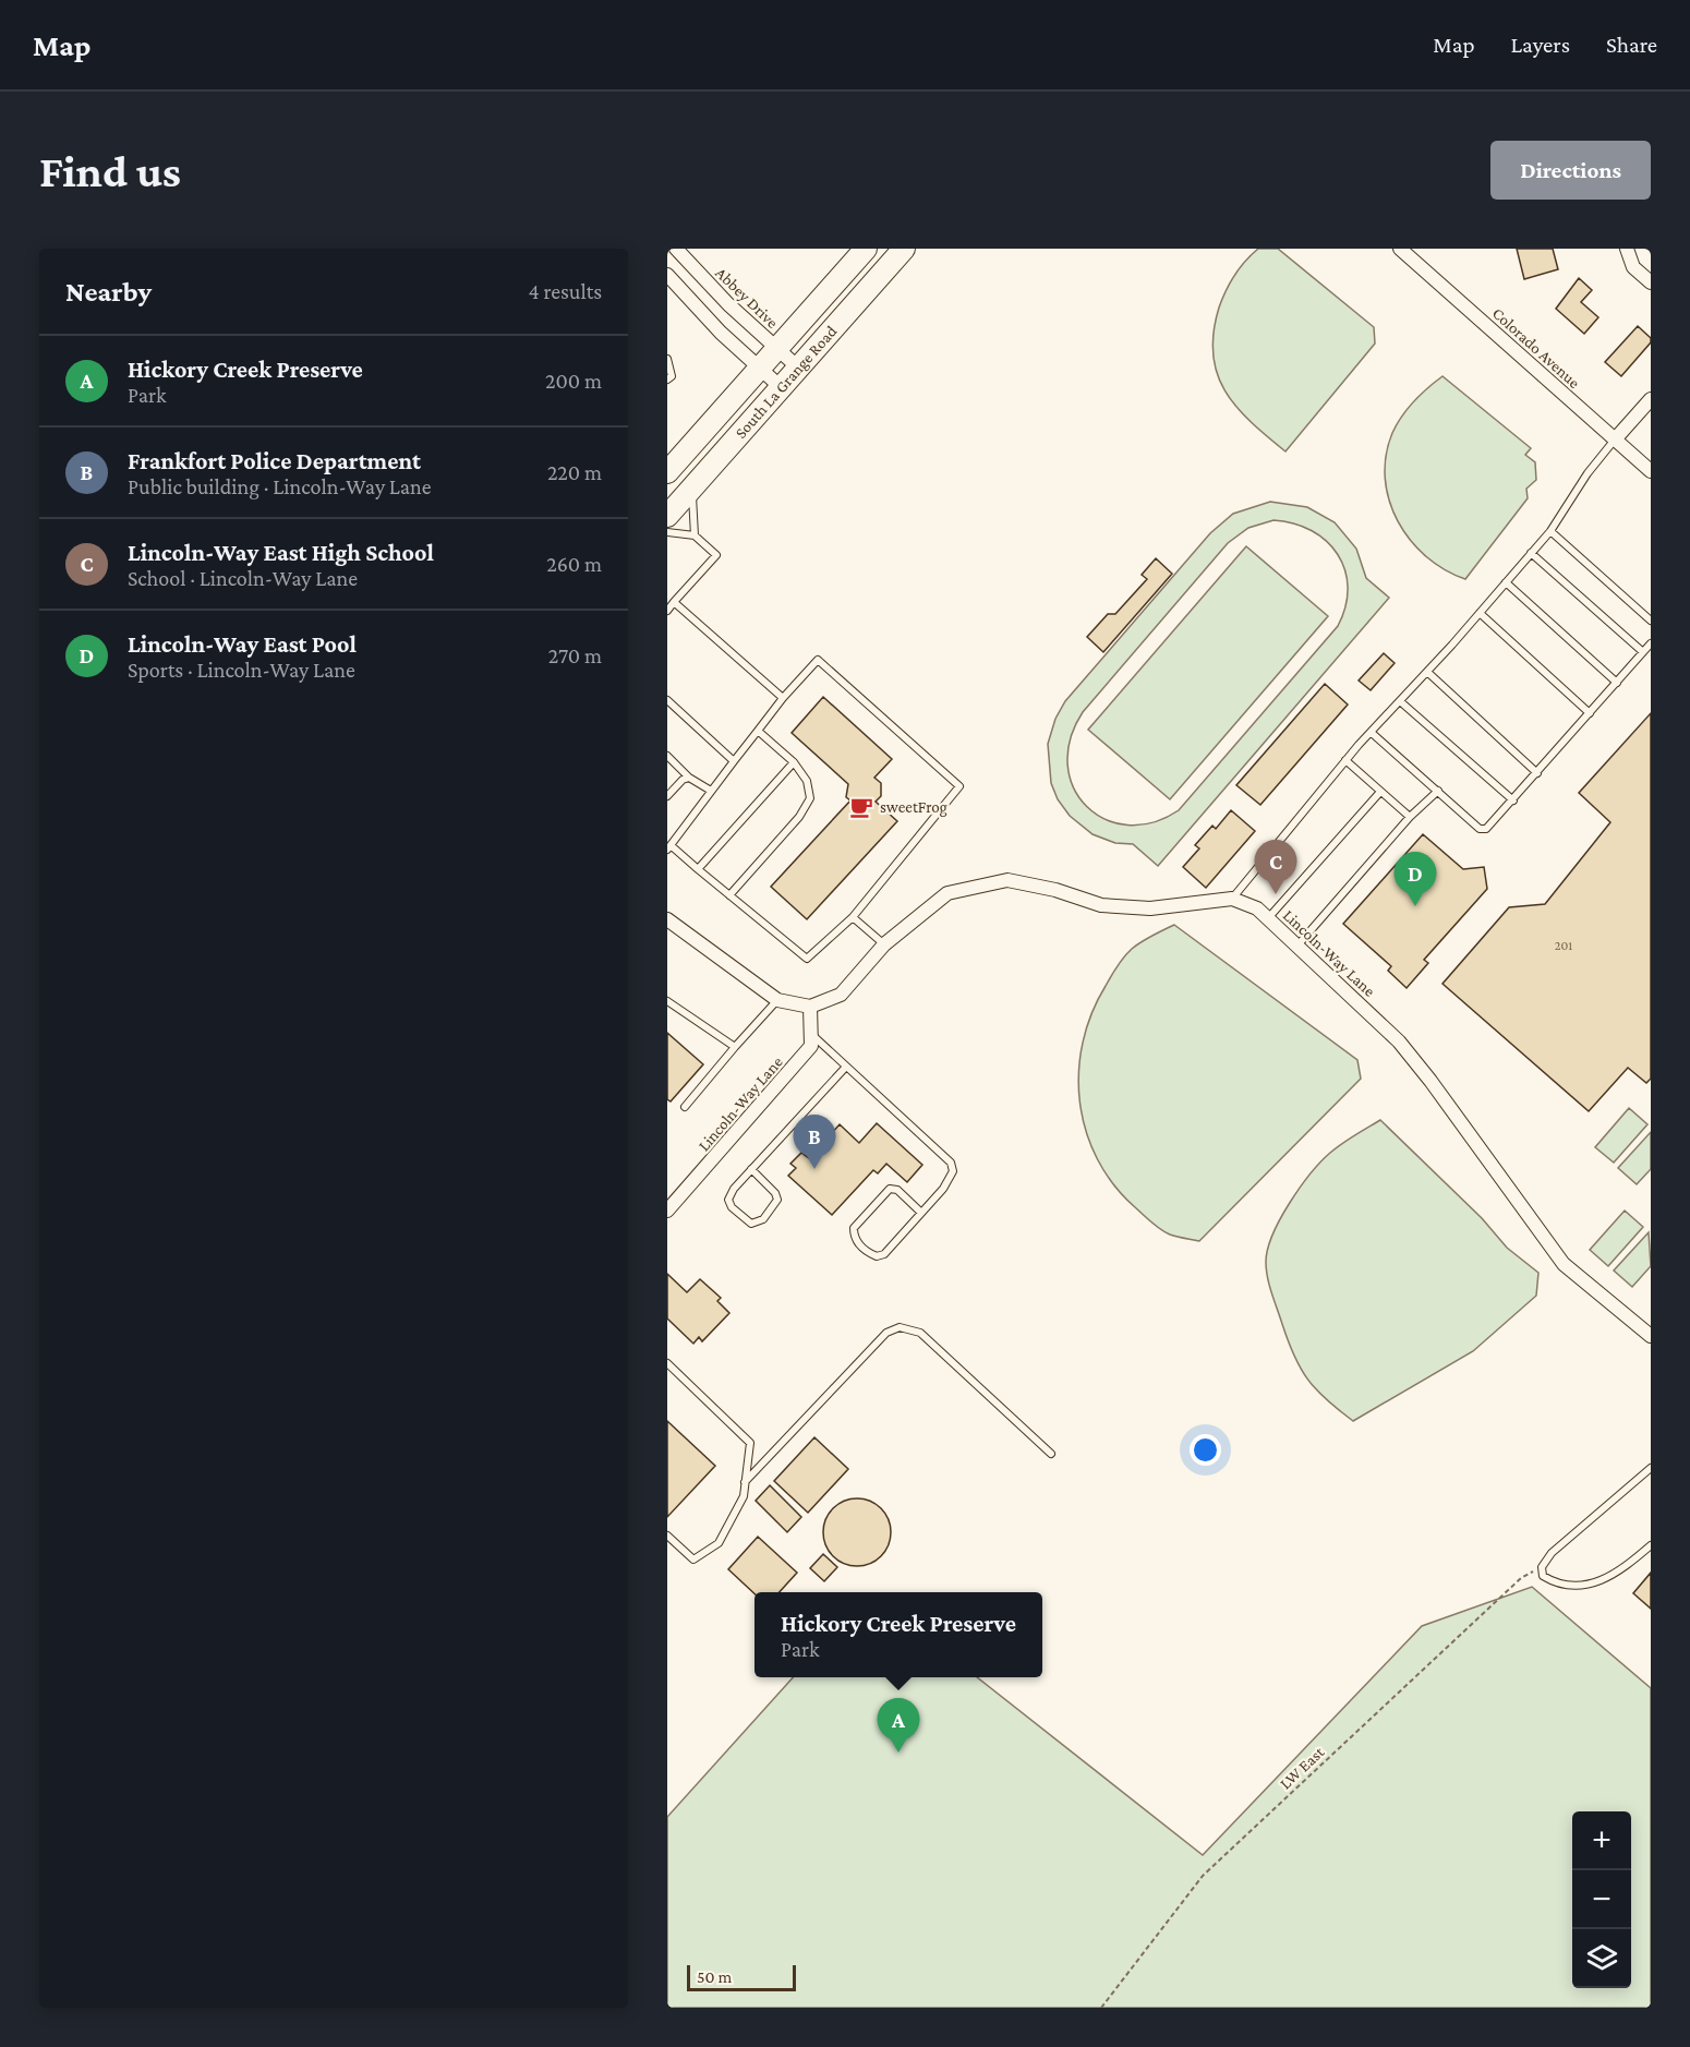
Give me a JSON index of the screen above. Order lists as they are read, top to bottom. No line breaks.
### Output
{"streets":{"main road":["South La Grange Road"],"street":["Abbey Drive","Colorado Avenue","Lincoln-Way Lane"],"path":["LW East"]},"crossings":[["Abbey Drive","South La Grange Road"]],"places":{"cafe":["sweetFrog"]},"house_numbers":["201"],"scale_bar":"50 m","page":{"header":"Map","nav":["Map","Layers","Share"],"buttons":"Directions","title":"Find us","heading":["Nearby","4 results"],"list":[{"mark":"A","name":"Hickory Creek Preserve","note":"Park","value":"200 m"},{"mark":"B","name":"Frankfort Police Department","note":"Public building · Lincoln-Way Lane","value":"220 m"},{"mark":"C","name":"Lincoln-Way East High School","note":"School · Lincoln-Way Lane","value":"260 m"},{"mark":"D","name":"Lincoln-Way East Pool","note":"Sports · Lincoln-Way Lane","value":"270 m"}],"pins":["C","D","B","A"],"popup":["Hickory Creek Preserve","Park"],"map_buttons":["+","−"],"scale":"50 m"}}
